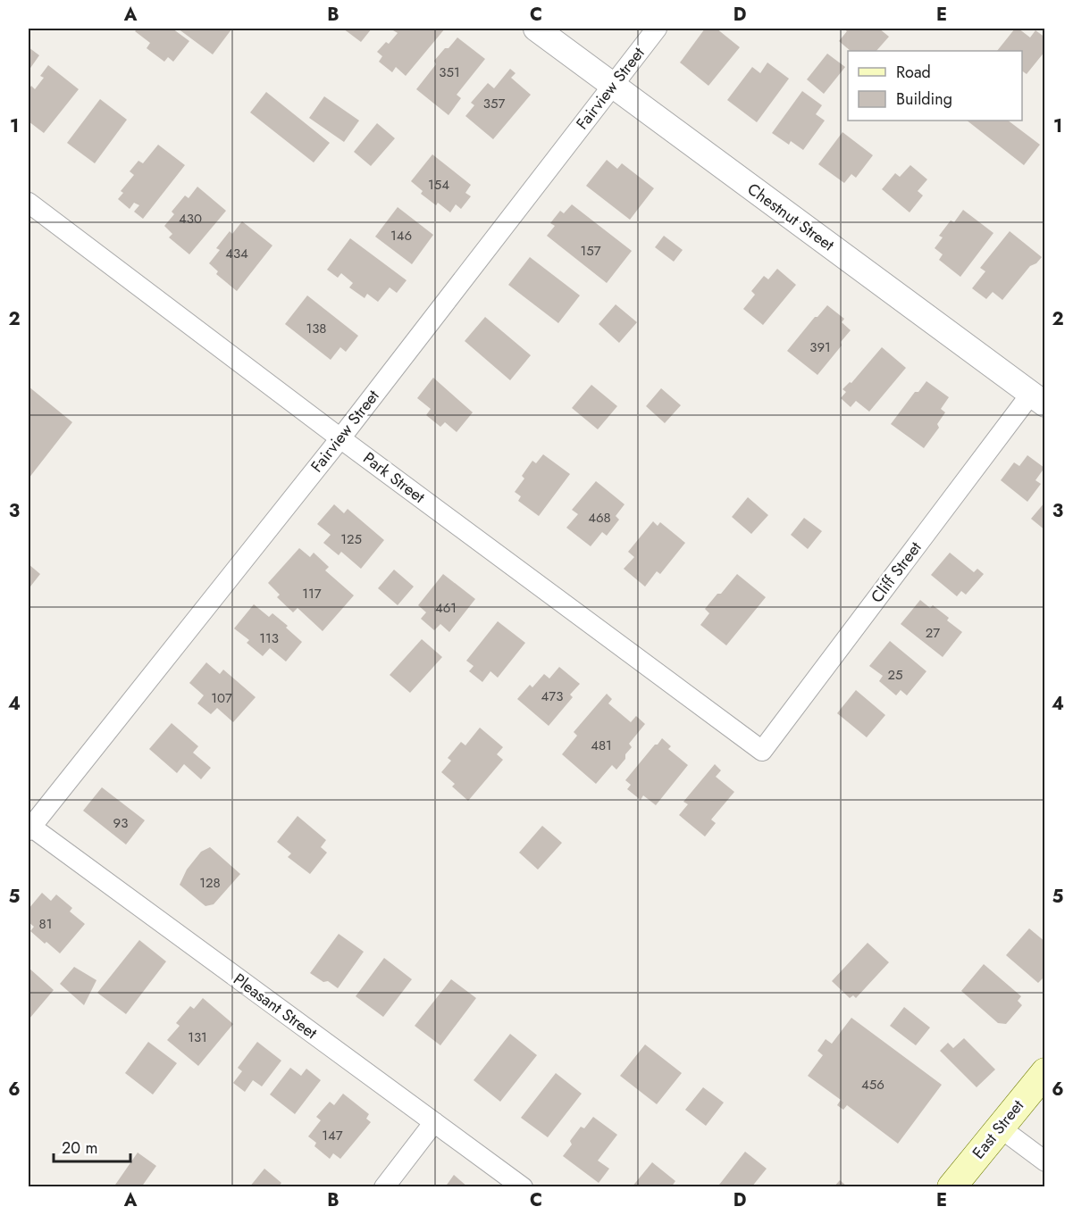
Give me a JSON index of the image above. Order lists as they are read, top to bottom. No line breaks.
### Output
{"streets":{"main road":["East Street"],"street":["Fairview Street","Chestnut Street","Park Street","Cliff Street","Pleasant Street"]},"crossings":[["Fairview Street","Chestnut Street"],["Fairview Street","Park Street"],["Fairview Street","Pleasant Street"],["Chestnut Street","Cliff Street"],["Park Street","Cliff Street"]],"house_numbers":["351","357","154","430","146","157","434","138","391","468","125","117","461","27","113","25","473","107","481","93","128","81","131","456","147"],"legend":["Road","Building"],"scale_bar":"20 m","grid":{"columns":["A","B","C","D","E"],"rows":["1","2","3","4","5","6"]}}
